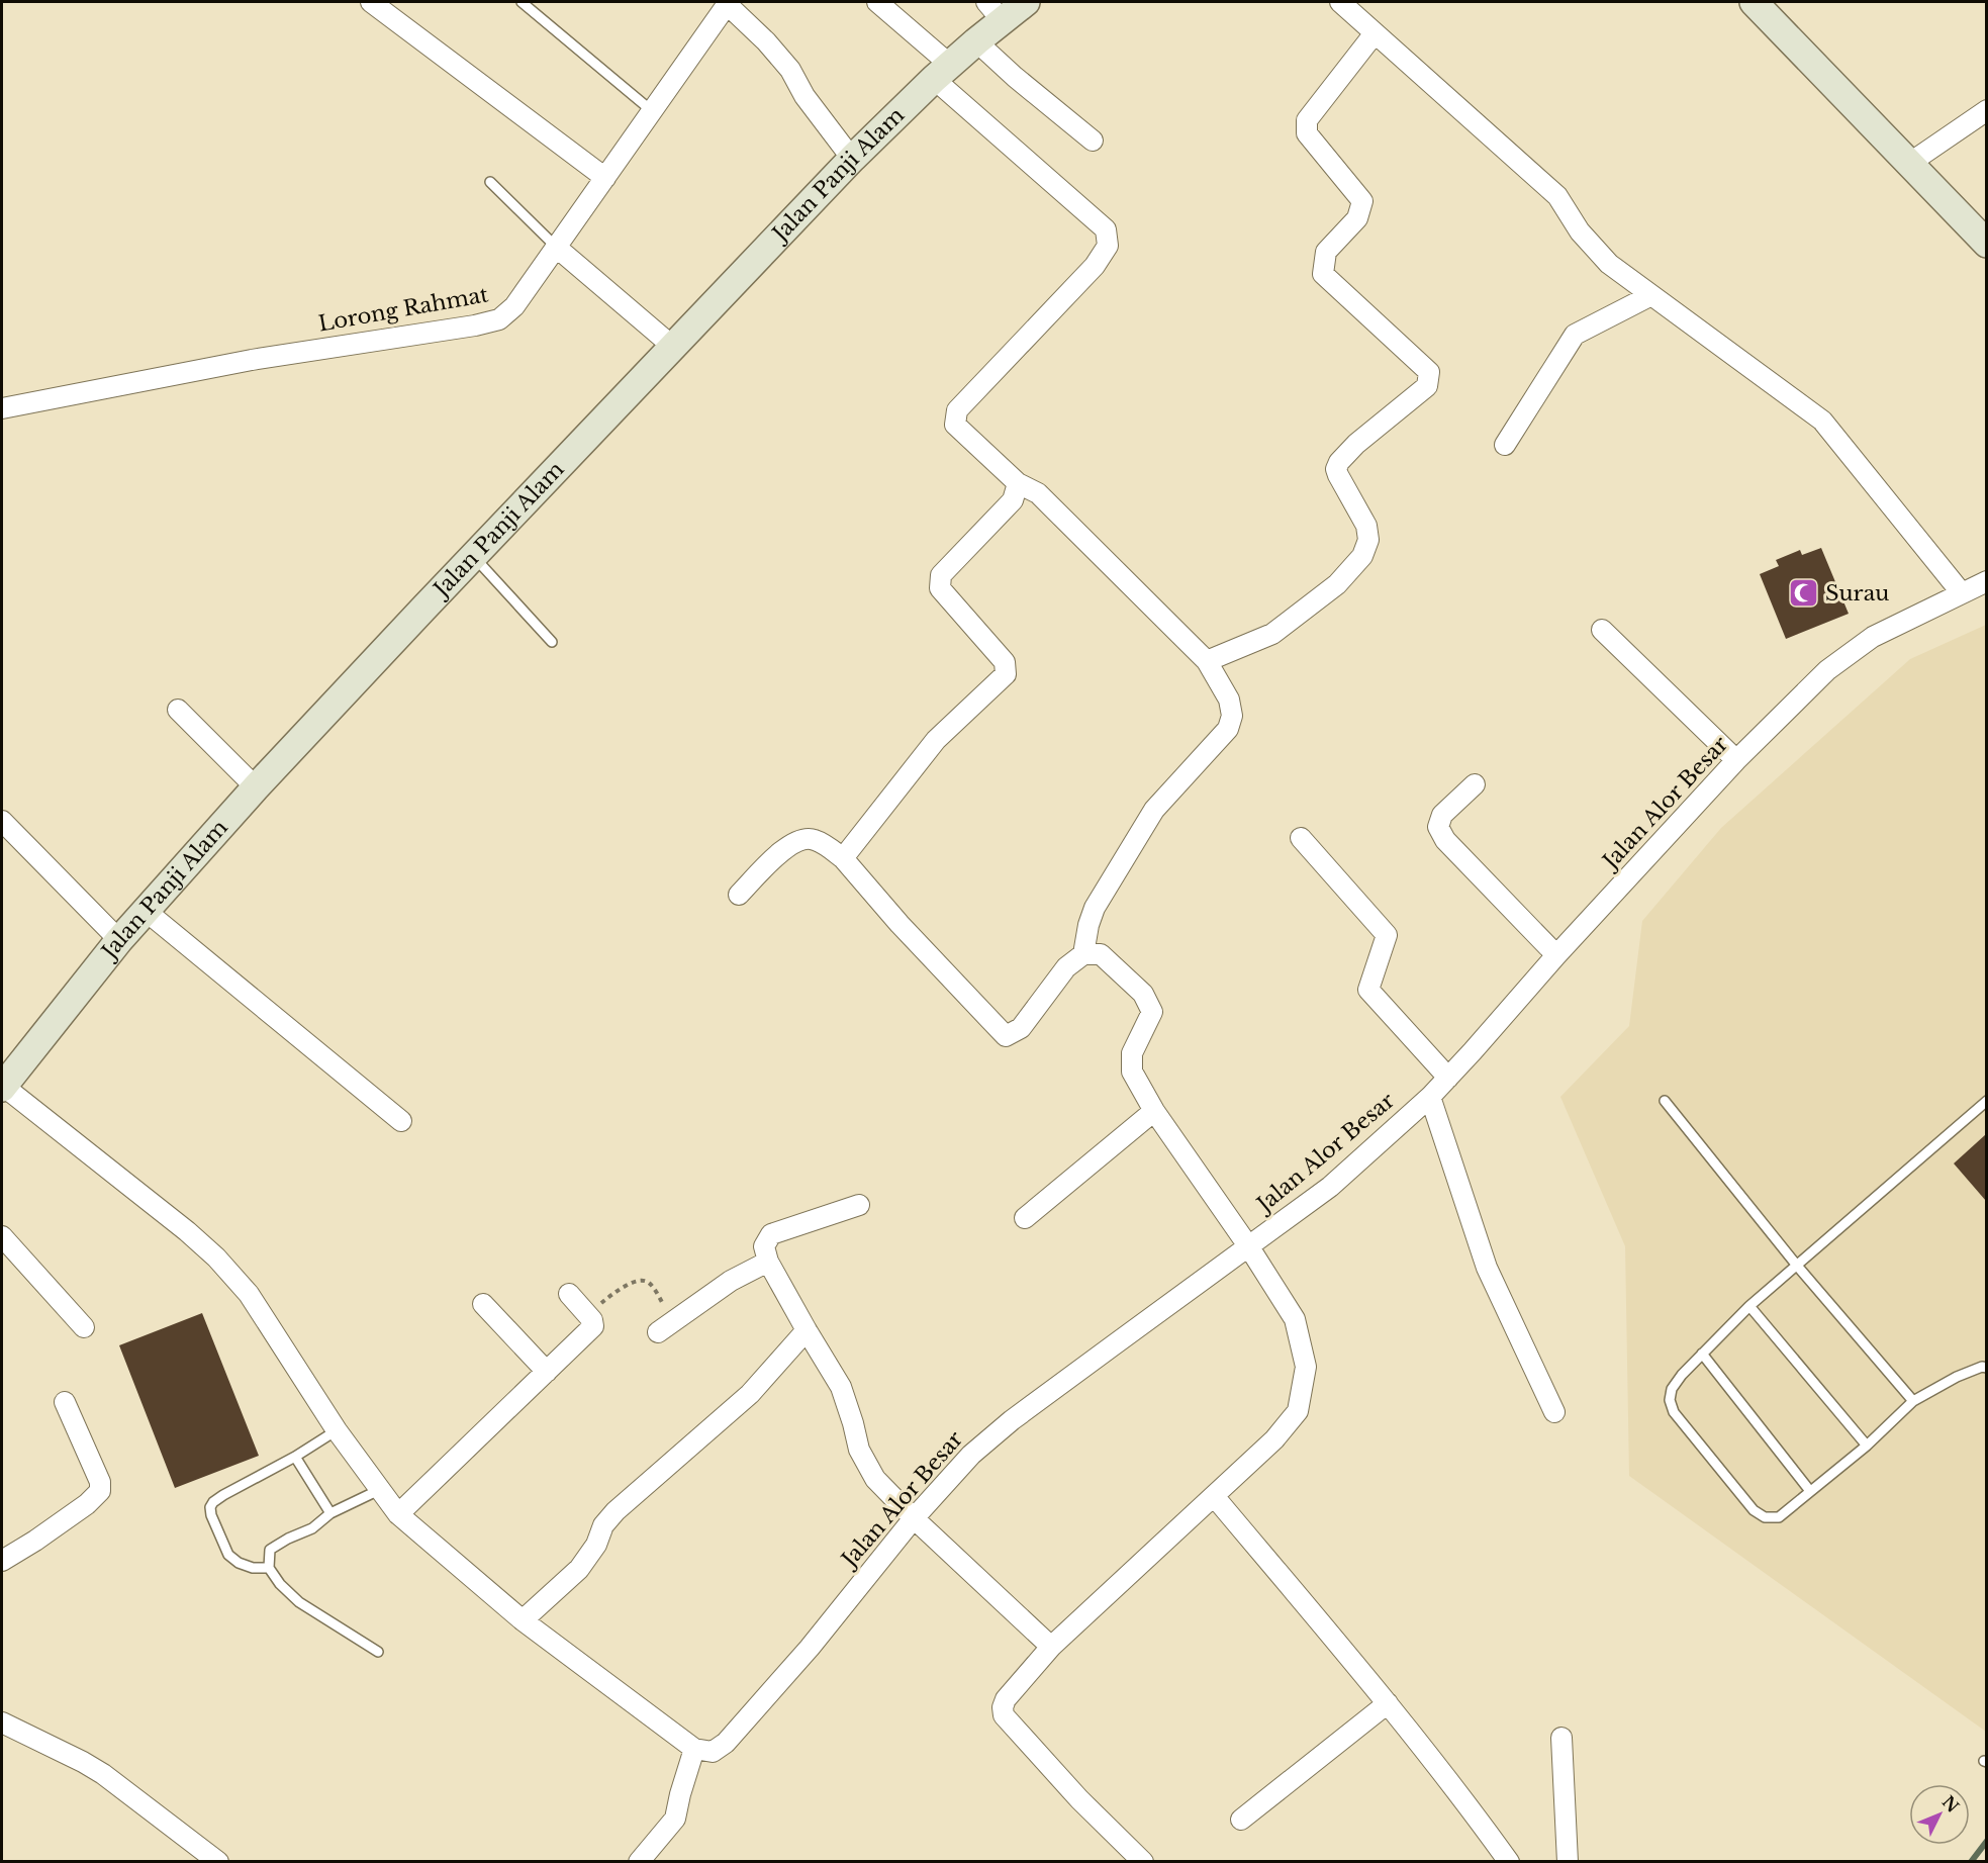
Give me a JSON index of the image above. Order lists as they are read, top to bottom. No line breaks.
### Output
{"streets":{"main road":["Jalan Panji Alam"],"street":["Lorong Rahmat","Jalan Alor Besar"]},"places":{"mosque":["Surau"]},"north":"top right"}
